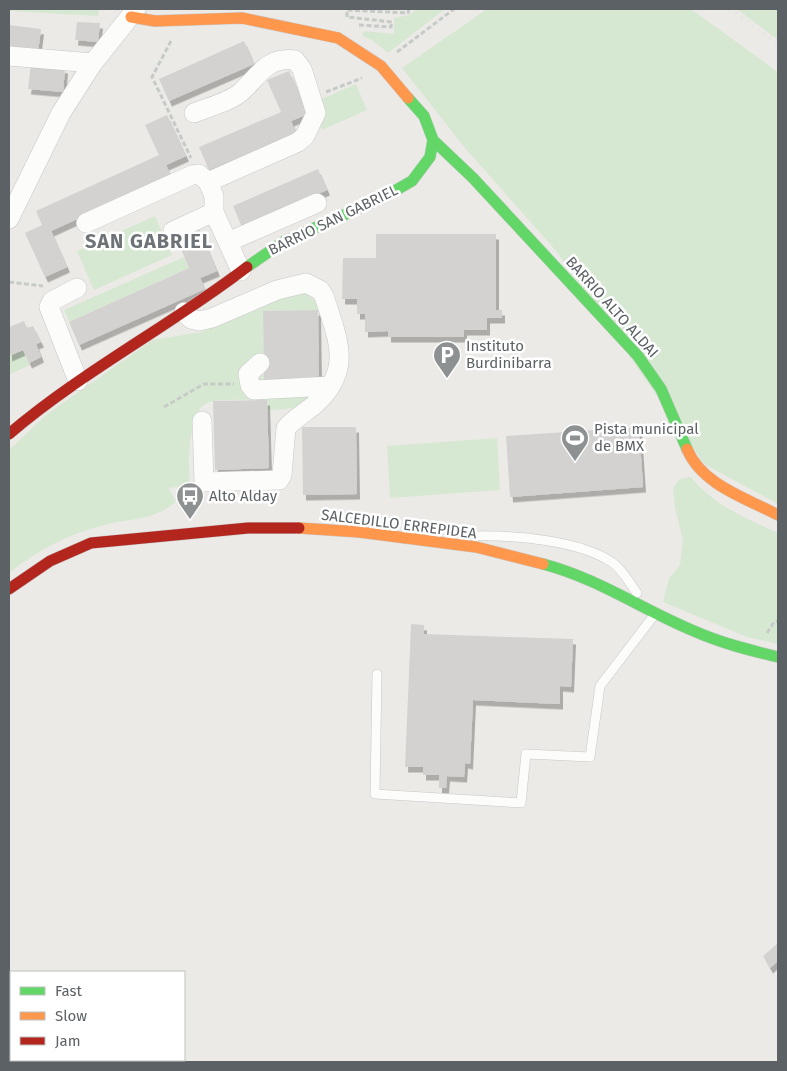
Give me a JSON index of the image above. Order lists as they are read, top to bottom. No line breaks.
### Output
{"streets":{"street":["BARRIO SAN GABRIEL","BARRIO ALTO ALDAI","SALCEDILLO ERREPIDEA"]},"crossings":[["BARRIO SAN GABRIEL","BARRIO ALTO ALDAI"]],"districts":["SAN GABRIEL"],"places":{"parking":["Instituto Burdinibarra"],"sports":["Pista municipal de BMX"],"bus stop":["Alto Alday"]},"legend":["Fast","Slow","Jam"]}
